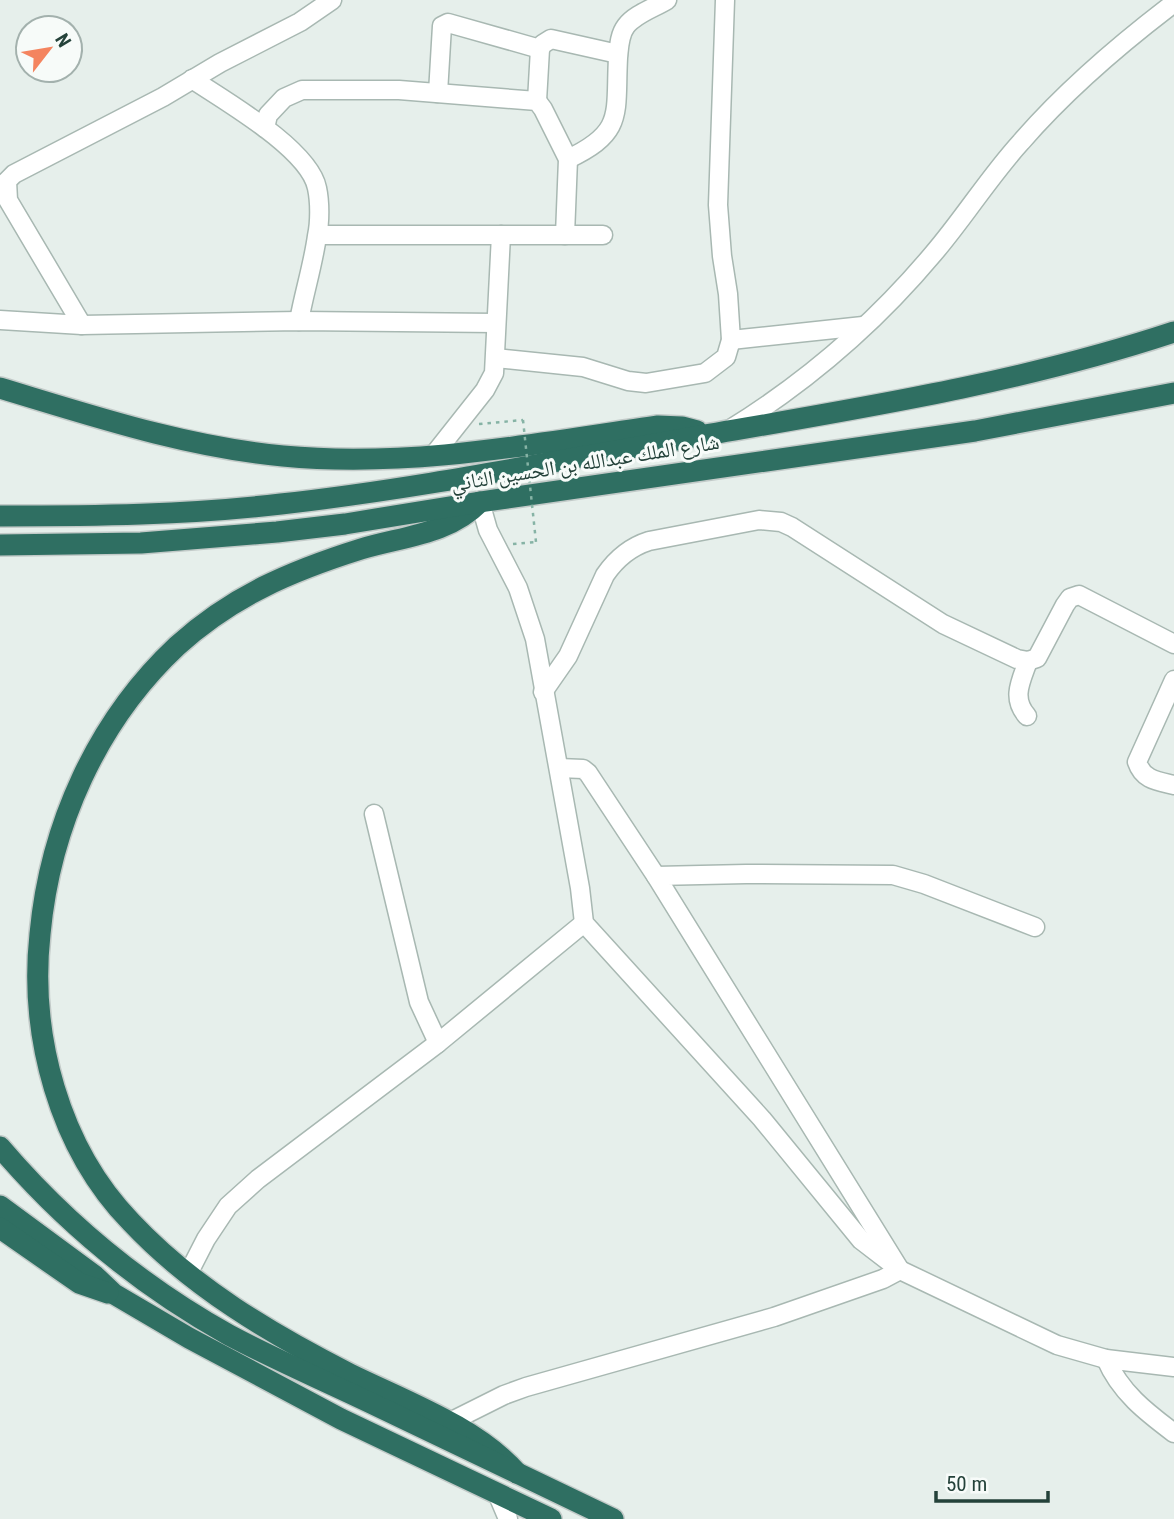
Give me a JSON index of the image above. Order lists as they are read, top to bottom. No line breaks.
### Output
{"streets":{"highway":["شارع الملك عبدالله بن الحسين الثاني"]},"scale_bar":"50 m","north":"top right"}
